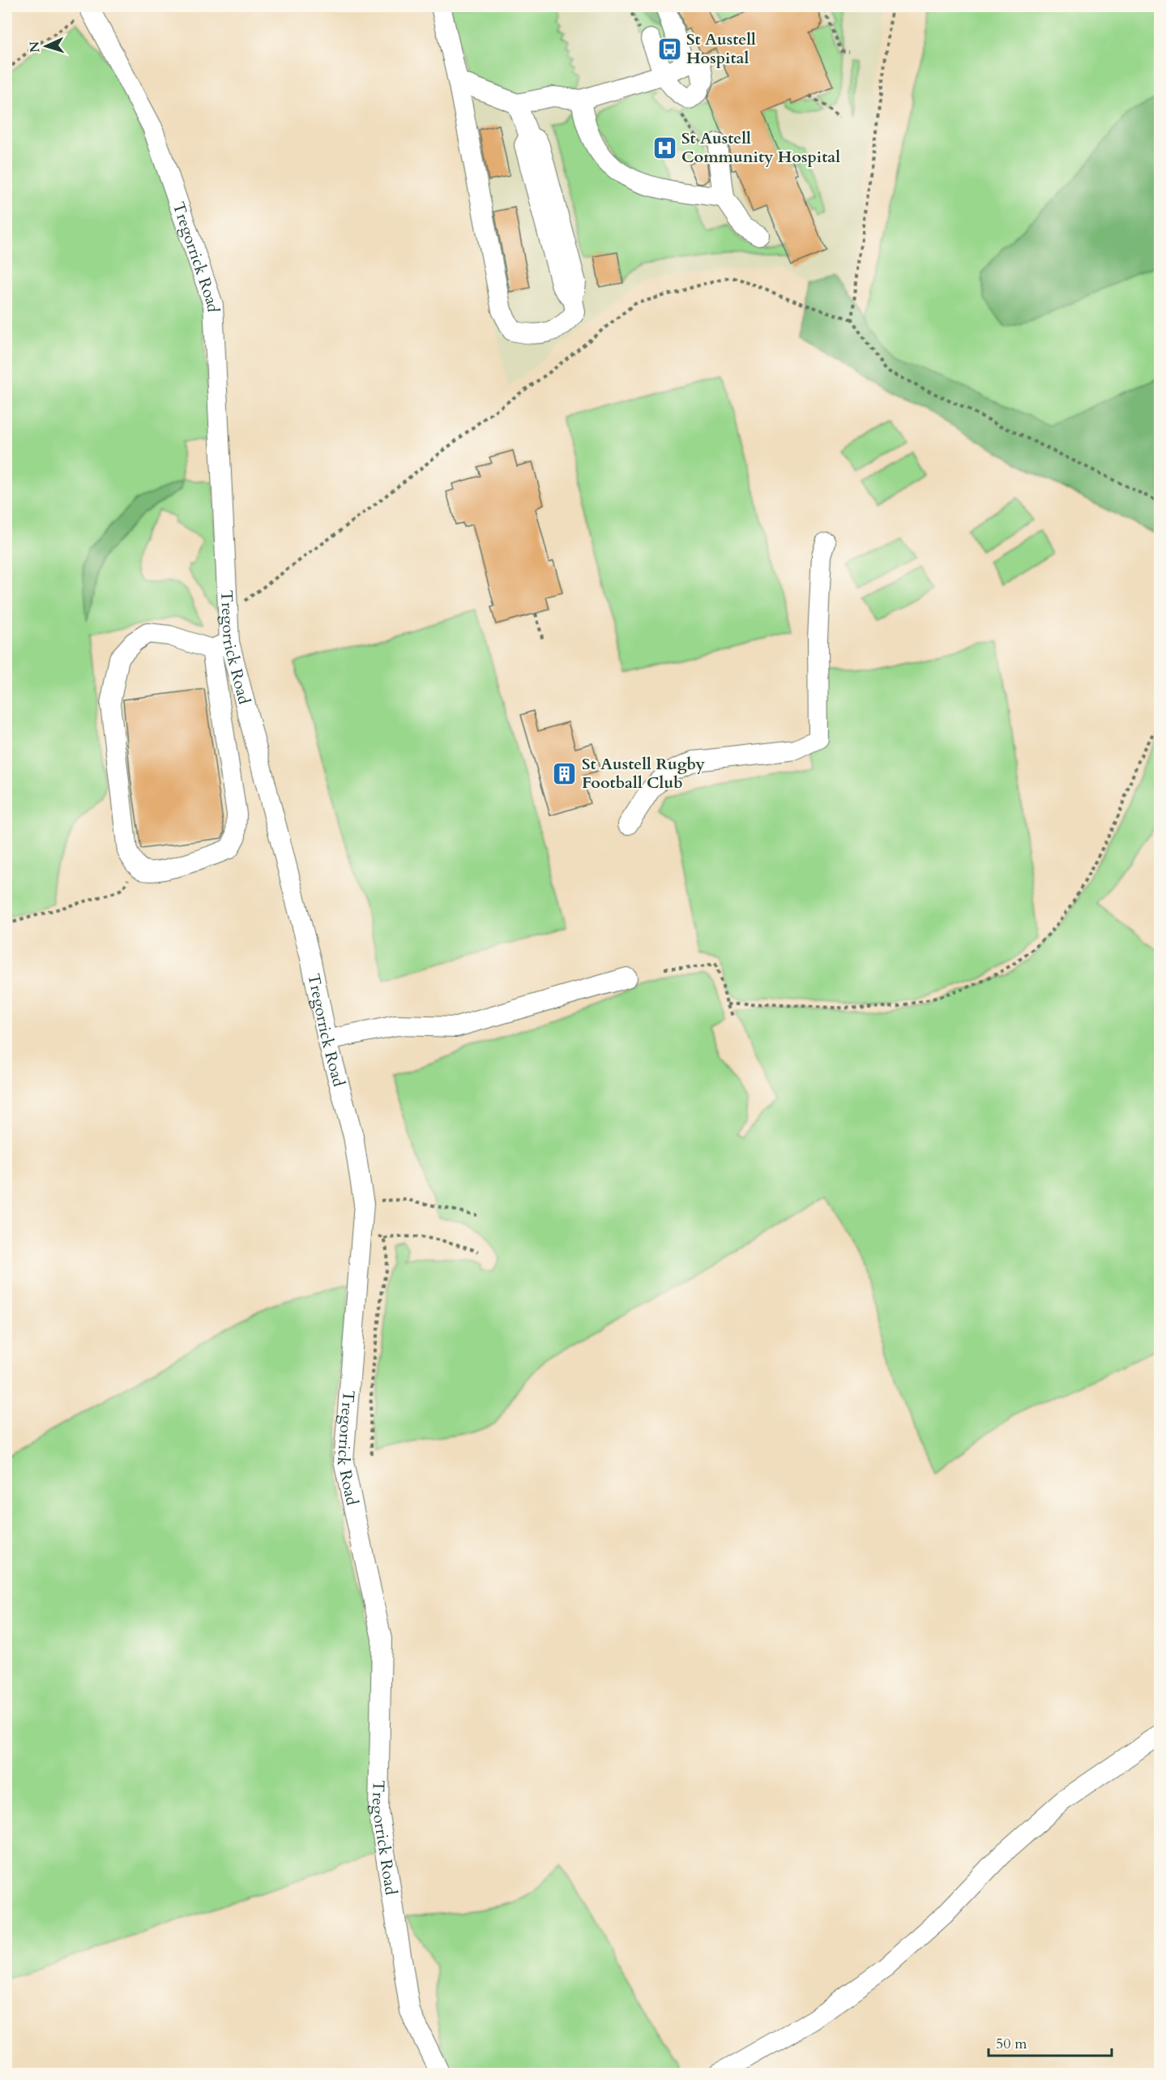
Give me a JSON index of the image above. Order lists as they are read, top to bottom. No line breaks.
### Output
{"streets":{"street":["Tregorrick Road"]},"places":{"bus stop":["St Austell Hospital"],"hospital":["St Austell Community Hospital"],"building":["St Austell Rugby Football Club"]},"scale_bar":"50 m","north":"left"}
